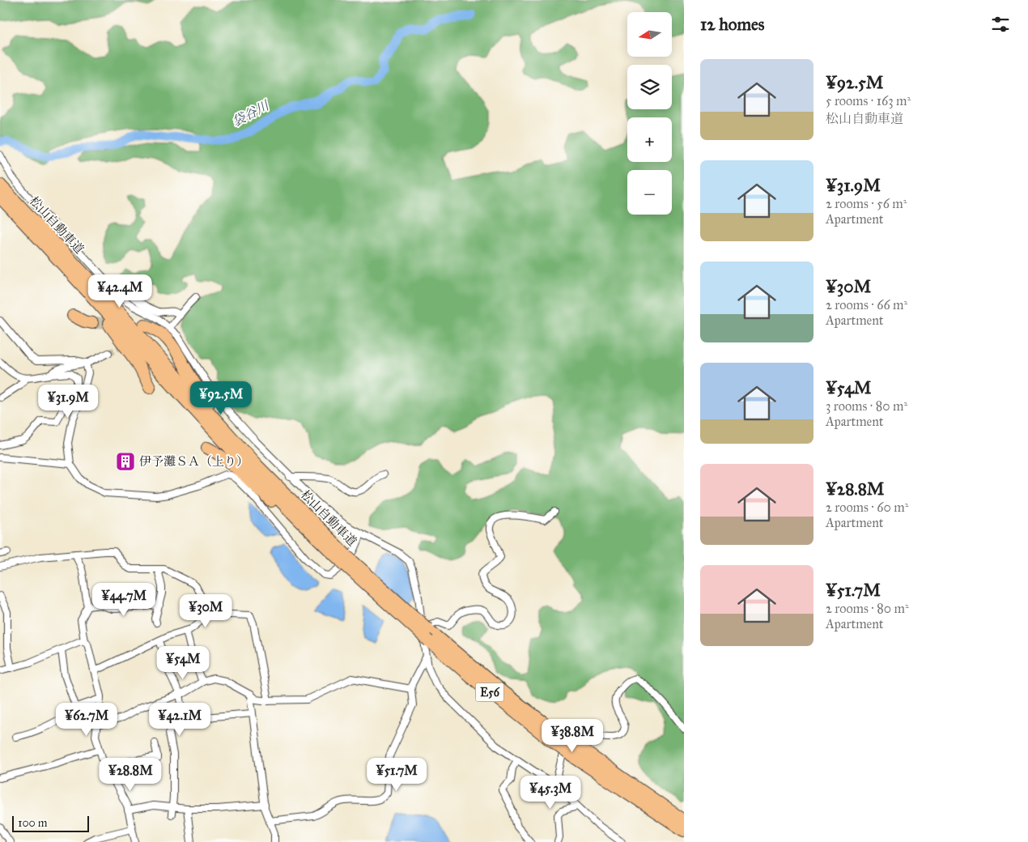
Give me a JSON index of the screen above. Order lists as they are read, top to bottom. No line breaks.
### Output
{"streets":{"highway":["松山自動車道","E56"]},"water":["袋谷川"],"places":{"building":["伊予灘ＳＡ（上り）"]},"scale_bar":"100 m","north":"left","page":{"heading":"12 homes","map_buttons":["+","−"],"list":[{"name":"¥92.5M","note":"5 rooms · 163 m² · 松山自動車道"},{"name":"¥31.9M","note":"2 rooms · 56 m² · Apartment"},{"name":"¥30M","note":"2 rooms · 66 m² · Apartment"},{"name":"¥54M","note":"3 rooms · 80 m² · Apartment"},{"name":"¥28.8M","note":"2 rooms · 60 m² · Apartment"},{"name":"¥51.7M","note":"2 rooms · 80 m² · Apartment"}],"price":["¥42.4M","¥92.5M","¥31.9M","¥44.7M","¥30M","¥54M","¥62.7M","¥42.1M","¥38.8M","¥28.8M","¥51.7M","¥45.3M"],"scale":"100 m"}}
